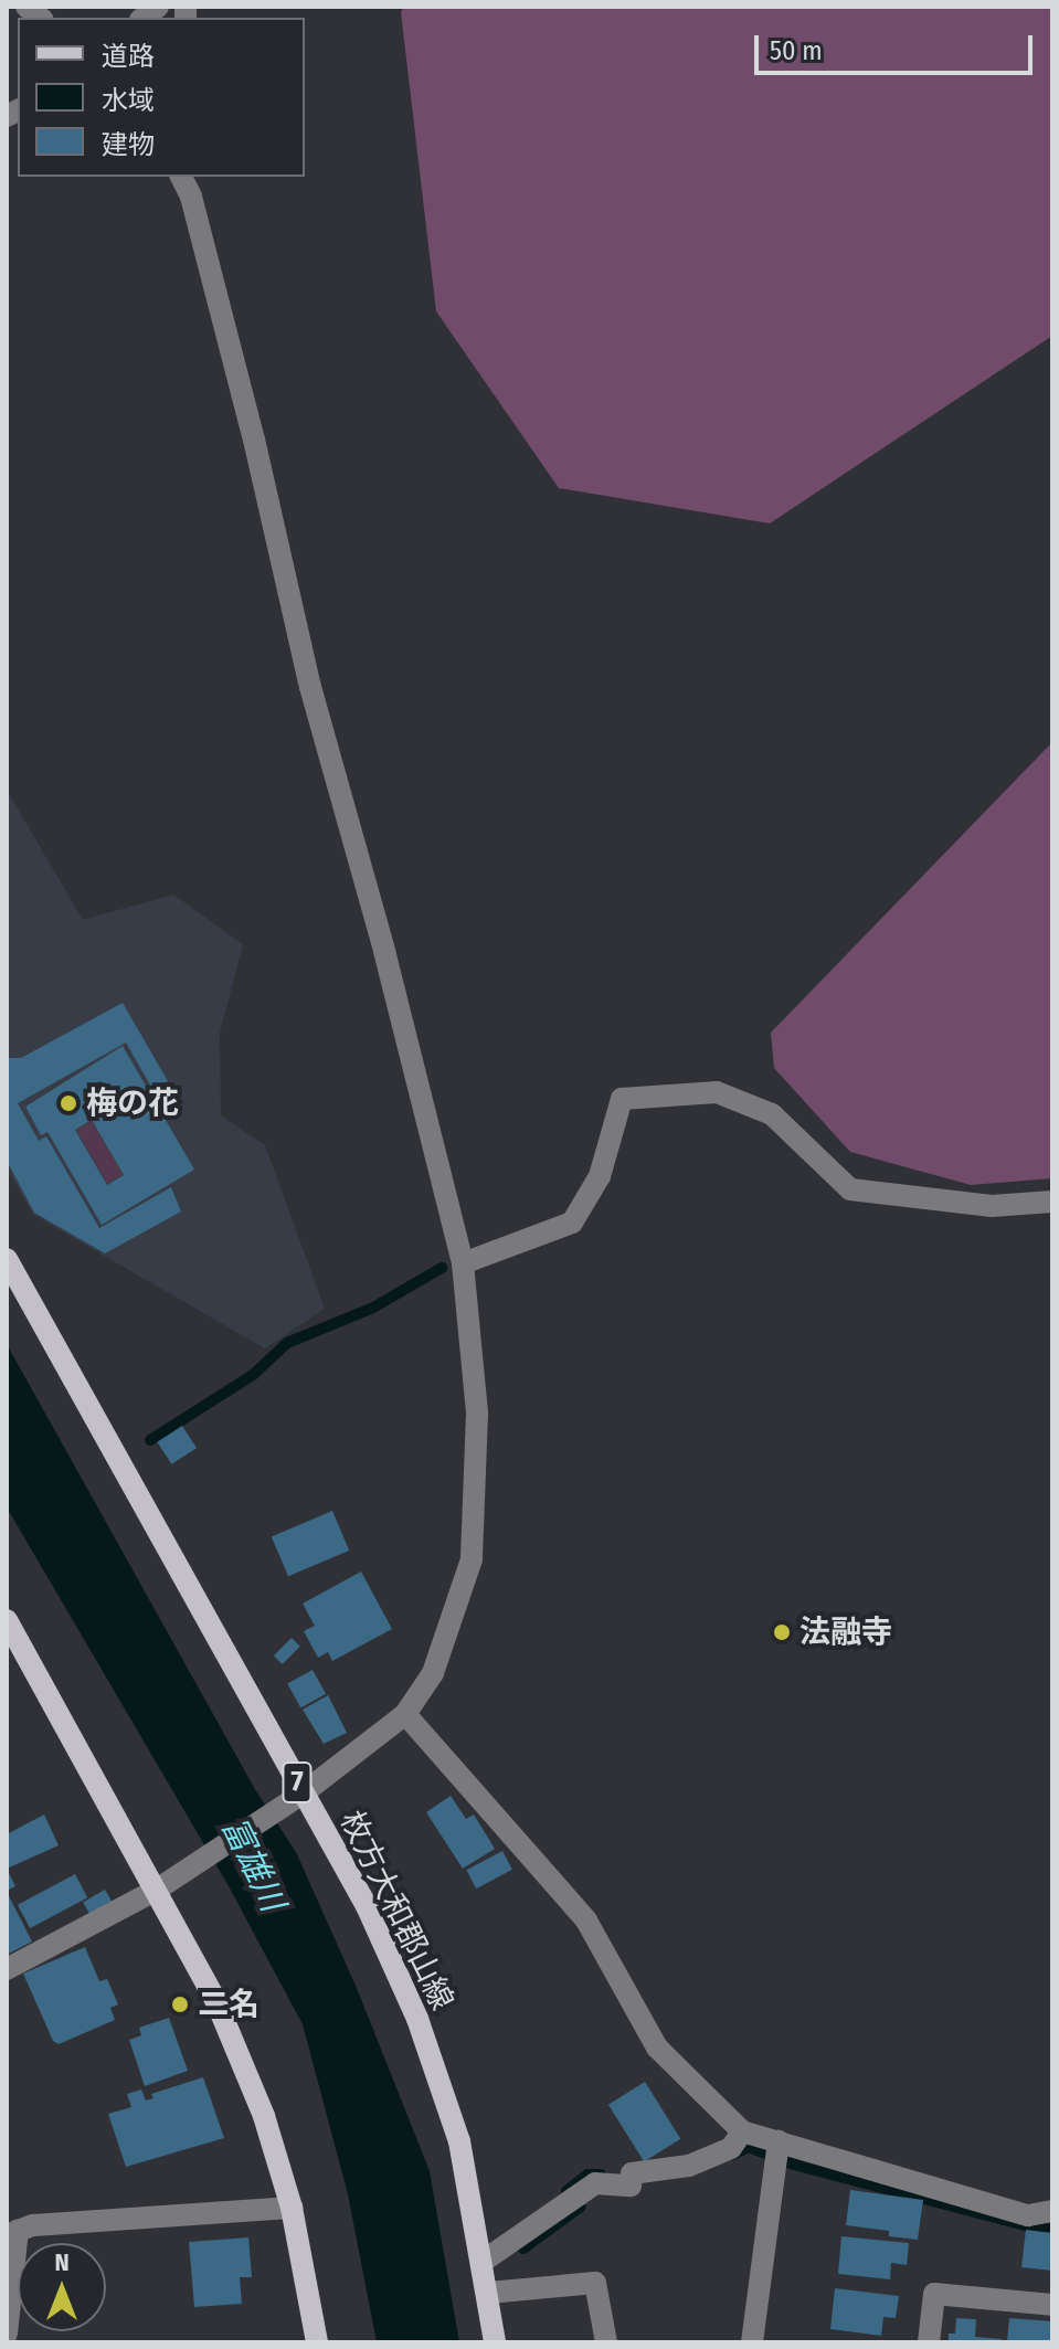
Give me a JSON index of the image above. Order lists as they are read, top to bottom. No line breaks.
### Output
{"streets":{"main road":["7","枚方大和郡山線"]},"water":["富雄川"],"places":["梅の花","法融寺","二名"],"legend":["道路","水域","建物"],"scale_bar":"50 m","north":"top"}
